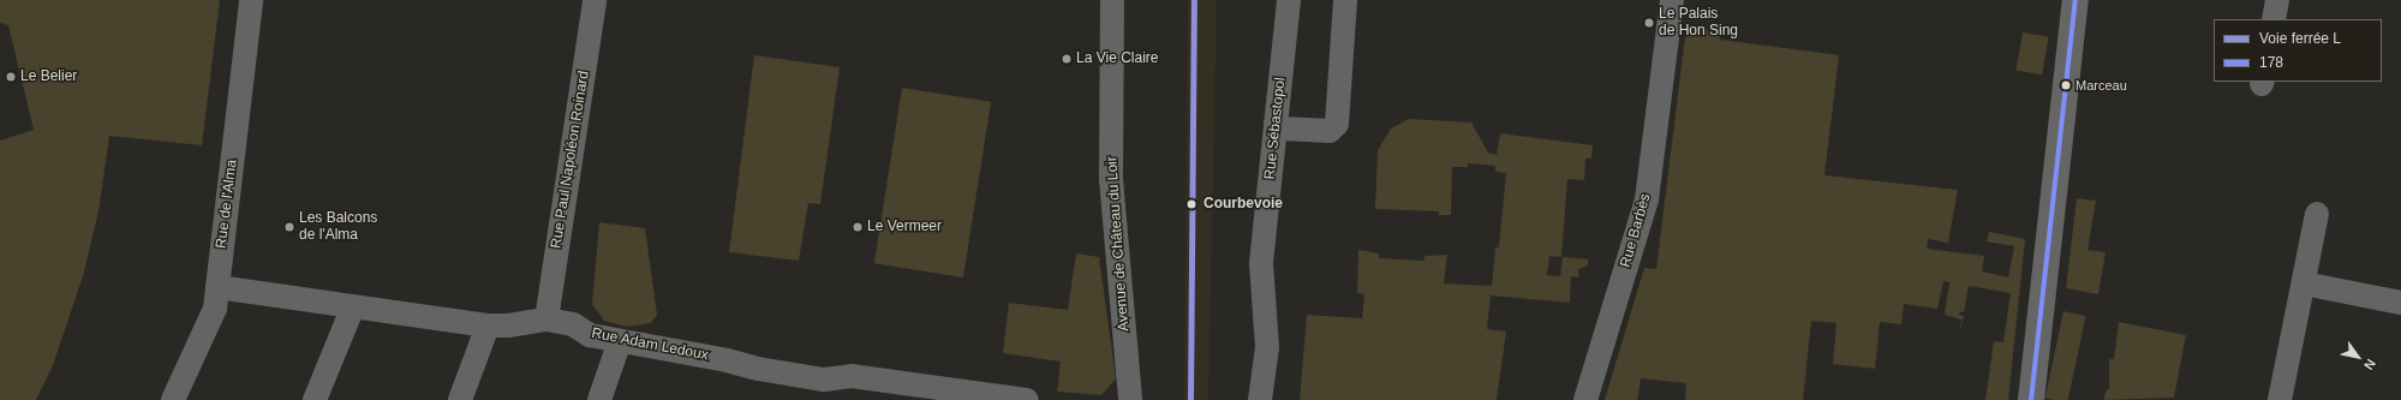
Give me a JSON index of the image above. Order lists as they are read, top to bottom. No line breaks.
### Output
{"streets":{"street":["Rue Sébastopol","Rue Paul Napoléon Roinard","Rue de l'Alma","Rue Barbès","Avenue de Château du Loir","Rue Adam Ledoux"]},"crossings":[["Rue Paul Napoléon Roinard","Rue Adam Ledoux"],["Rue de l'Alma","Rue Adam Ledoux"]],"places":["Le Palais de Hon Sing","La Vie Claire","Le Belier","Marceau","Courbevoie","Les Balcons de l'Alma","Le Vermeer"],"lines":["rail line L","transit line 178"],"legend":["Voie ferrée L","178"],"north":"bottom right"}
